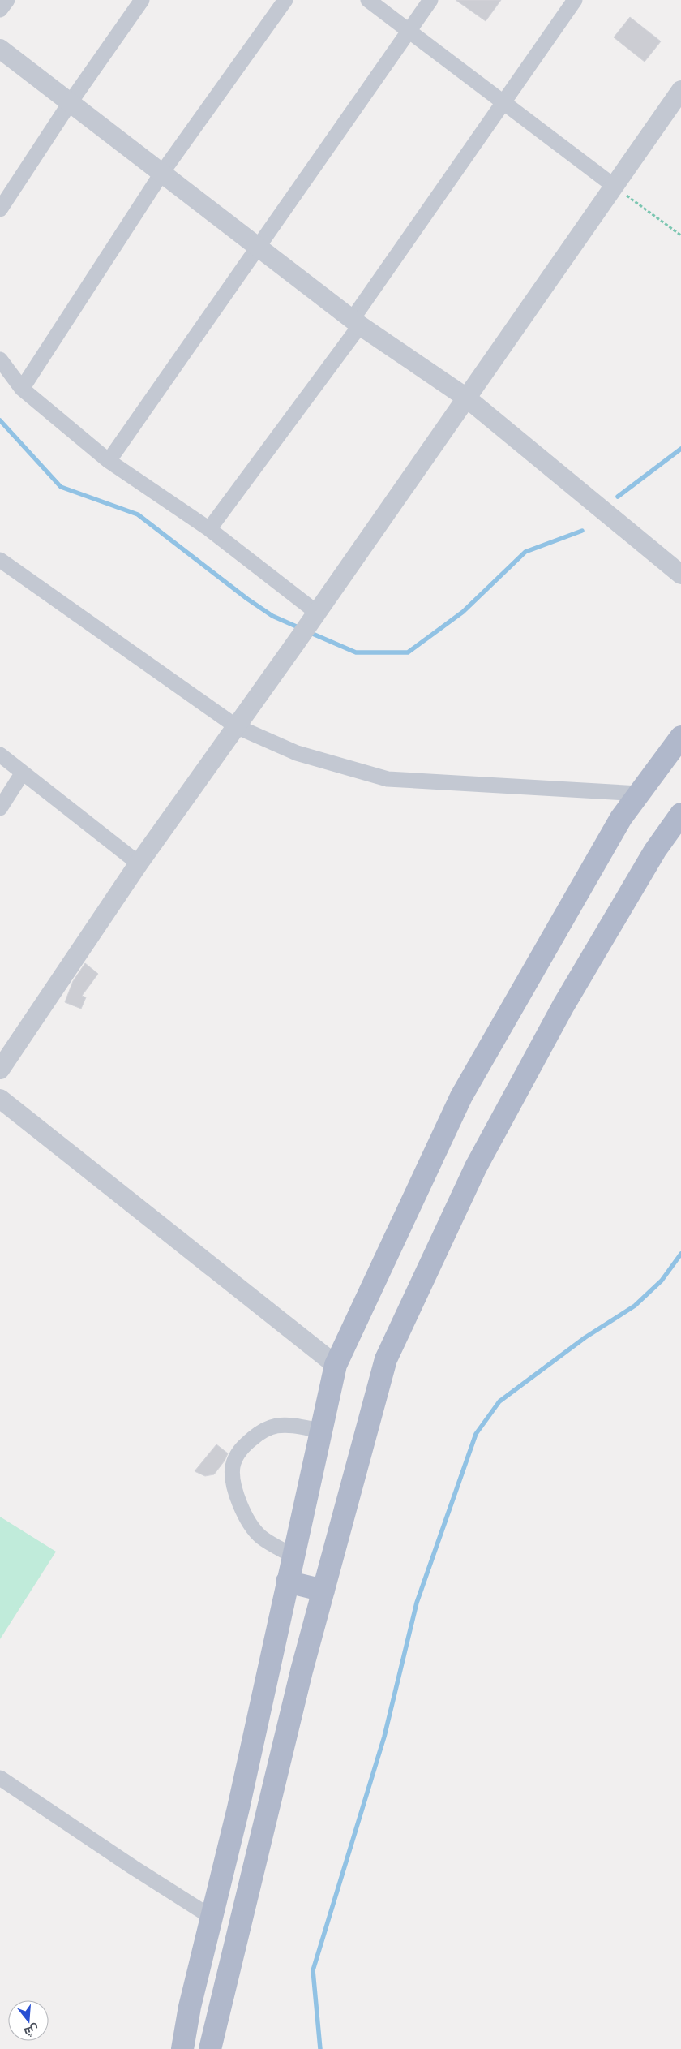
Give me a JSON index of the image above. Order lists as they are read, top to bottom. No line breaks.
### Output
{"north":"bottom"}
